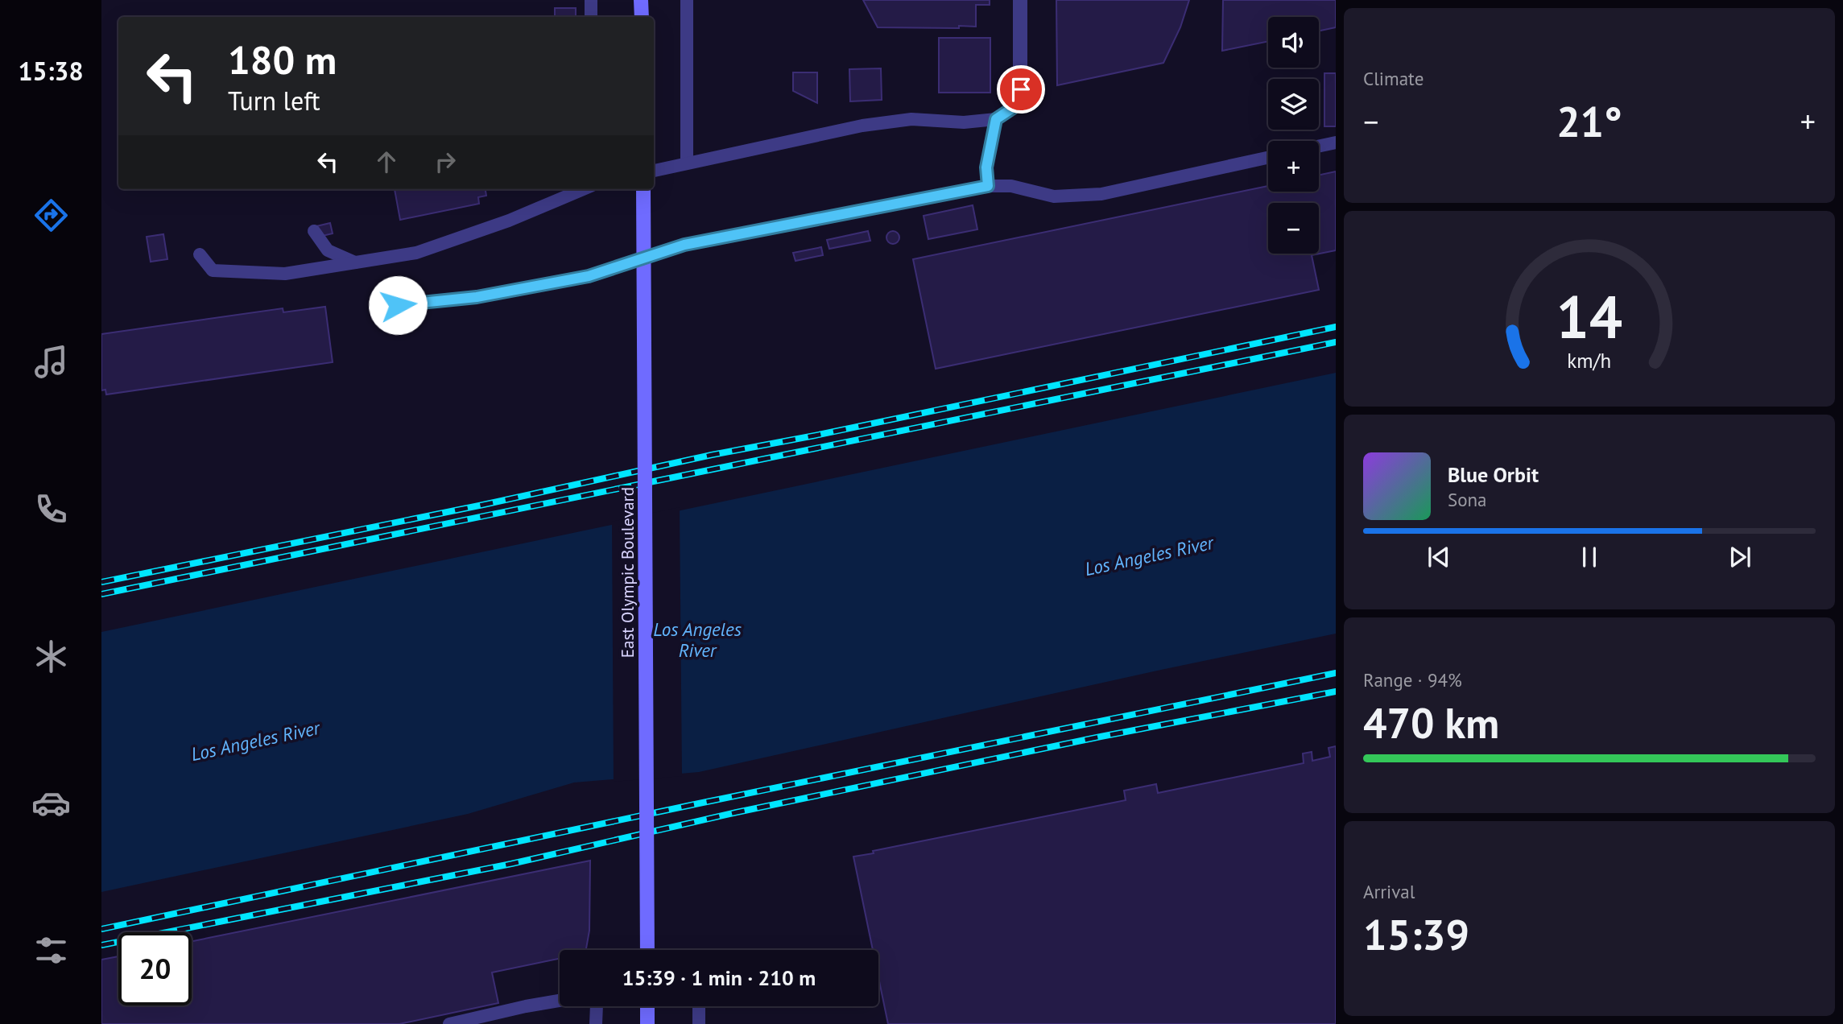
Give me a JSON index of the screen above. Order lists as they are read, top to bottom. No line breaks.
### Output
{"streets":{"main road":["East Olympic Boulevard"]},"water":["Los Angeles River"],"page":{"tabs":"15:38","tile":["Climate",["Range · 94%","470 km"],["Arrival","15:39"]],"map_buttons":["+","−"],"turn":["180 m","Turn left"],"heat":["−","21°","+"],"song":["Blue Orbit","Sona"],"limit":"20","trip":"15:39 · 1 min · 210 m","gauge":["14","km/h"]}}
